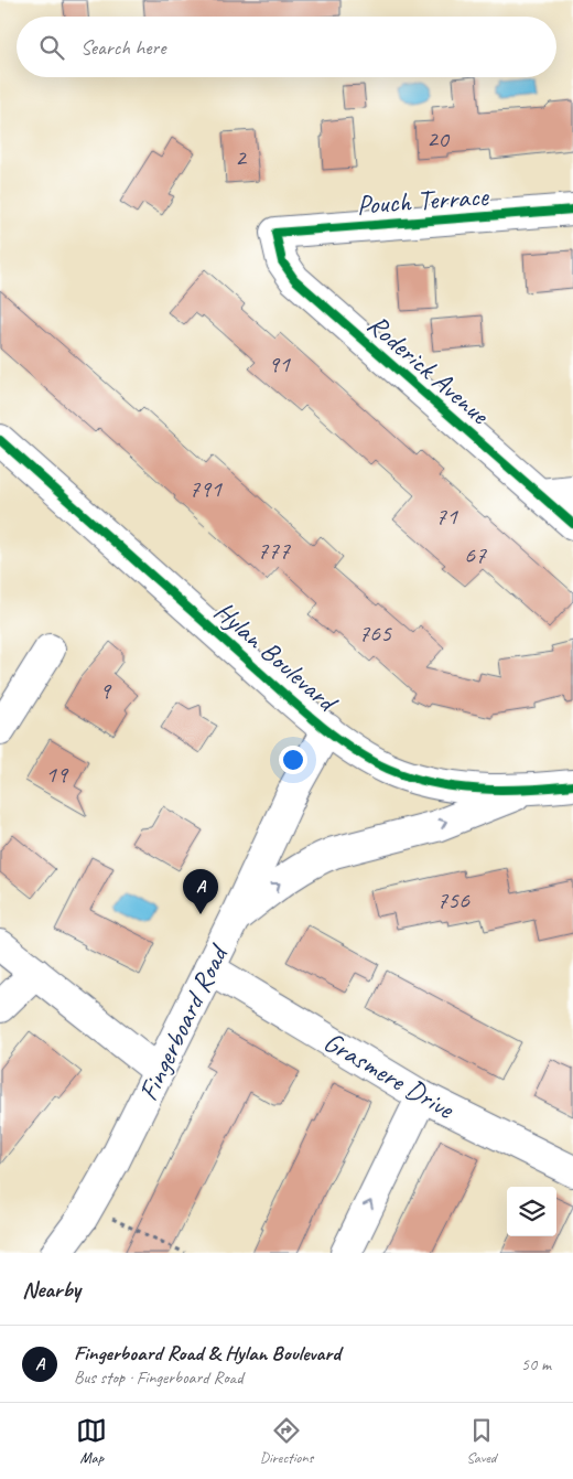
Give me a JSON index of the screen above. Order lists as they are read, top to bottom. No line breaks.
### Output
{"streets":{"street":["Pouch Terrace","Roderick Avenue","Hylan Boulevard","Fingerboard Road","Grasmere Drive"]},"crossings":[["Pouch Terrace","Roderick Avenue"],["Hylan Boulevard","Fingerboard Road"],["Fingerboard Road","Grasmere Drive"]],"house_numbers":["20","2","91","791","71","777","67","765","9","19","756"],"page":{"search":"Search here","pins":"A","heading":"Nearby","list":[{"mark":"A","name":"Fingerboard Road & Hylan Boulevard","note":"Bus stop · Fingerboard Road","value":"50 m"}],"nav":["Map","Directions","Saved"]}}
